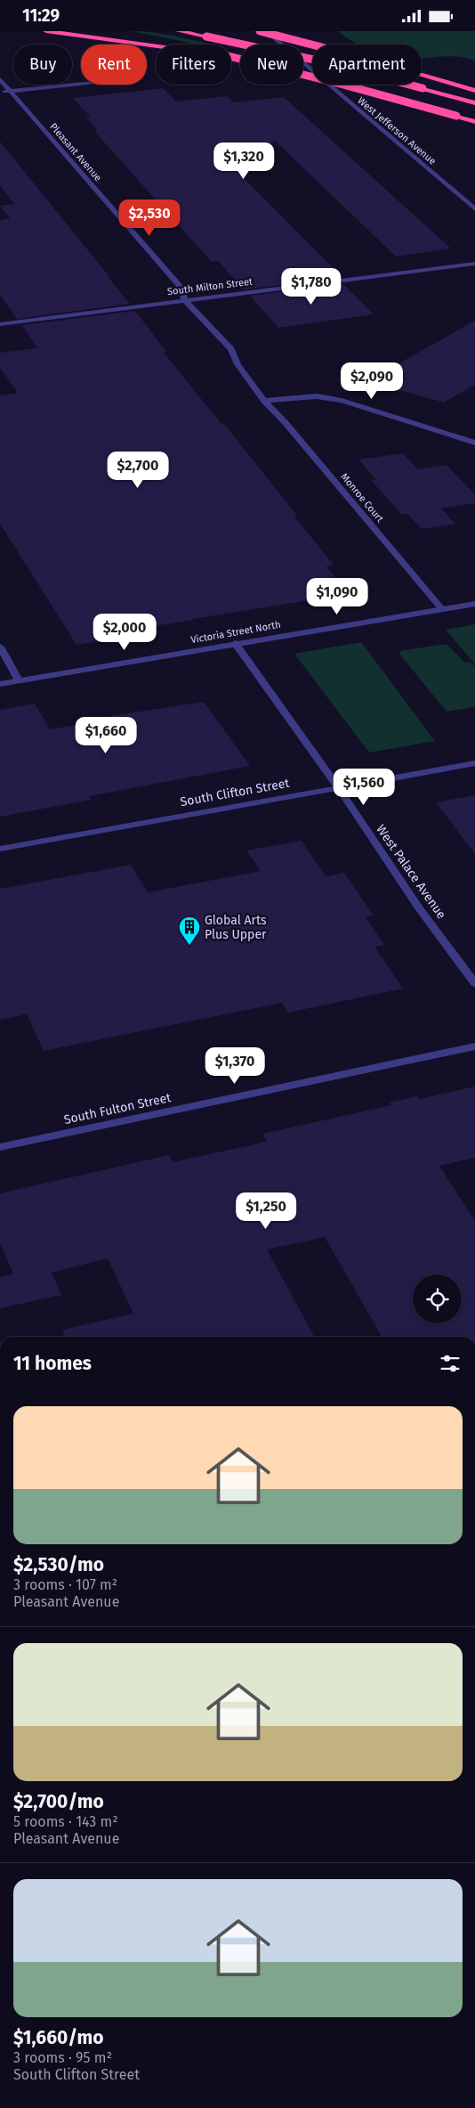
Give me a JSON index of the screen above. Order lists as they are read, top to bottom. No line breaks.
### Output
{"streets":{"street":["West Jefferson Avenue","Pleasant Avenue","South Milton Street","Monroe Court","Victoria Street North","South Clifton Street","West Palace Avenue","South Fulton Street"]},"crossings":[["Pleasant Avenue","South Milton Street"],["Pleasant Avenue","Monroe Court"],["Monroe Court","Victoria Street North"],["Victoria Street North","West Palace Avenue"],["South Clifton Street","West Palace Avenue"]],"places":{"building":["Global Arts Plus Upper"]},"page":{"status":"11:29","chip":["Buy","Rent","Filters","New","Apartment"],"price":["$1,320","$2,530","$1,780","$2,090","$2,700","$1,090","$2,000","$1,660","$1,560","$1,370","$1,250"],"heading":"11 homes","list":[{"name":"$2,530/mo","note":"3 rooms · 107 m² · Pleasant Avenue"},{"name":"$2,700/mo","note":"5 rooms · 143 m² · Pleasant Avenue"},{"name":"$1,660/mo","note":"3 rooms · 95 m² · South Clifton Street"}]}}
